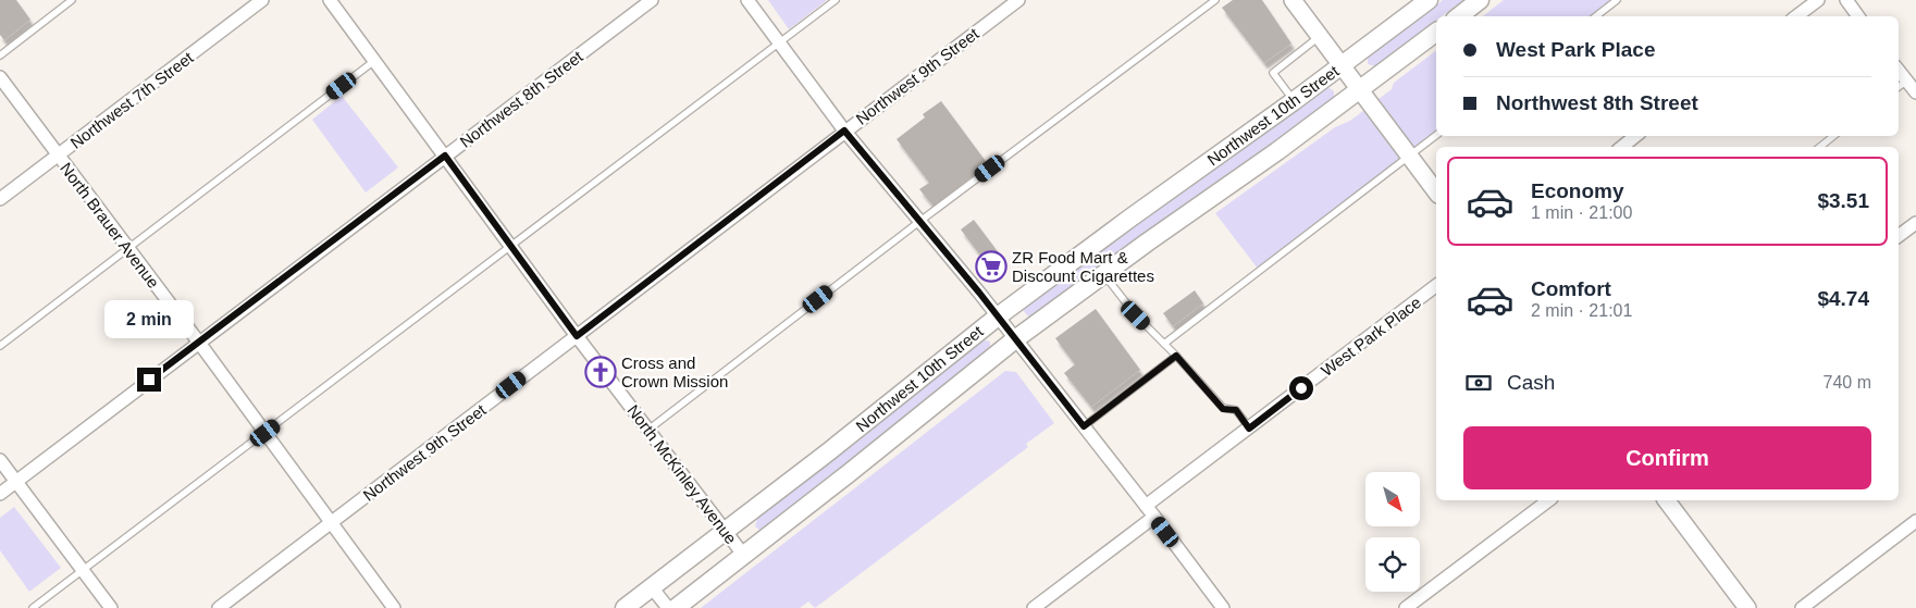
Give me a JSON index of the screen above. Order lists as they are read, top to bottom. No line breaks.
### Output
{"streets":{"main road":["Northwest 10th Street"],"street":["Northwest 9th Street","Northwest 8th Street","Northwest 7th Street","North Brauer Avenue","West Park Place","North McKinley Avenue"]},"crossings":[["Northwest 9th Street","North Brauer Avenue"],["Northwest 9th Street","North McKinley Avenue"],["Northwest 8th Street","North Brauer Avenue"],["Northwest 8th Street","North McKinley Avenue"],["Northwest 7th Street","North Brauer Avenue"],["Northwest 10th Street","North McKinley Avenue"]],"places":{"supermarket":["ZR Food Mart & Discount Cigarettes"],"church":["Cross and Crown Mission"]},"north":"bottom right","page":{"banner":["West Park Place","Northwest 8th Street"],"list":[{"name":"Economy","note":"1 min · 21:00","value":"$3.51"},{"name":"Comfort","note":"2 min · 21:01","value":"$4.74"}],"bubble":"2 min","pay":["Cash","740 m"],"buttons":"Confirm"}}
